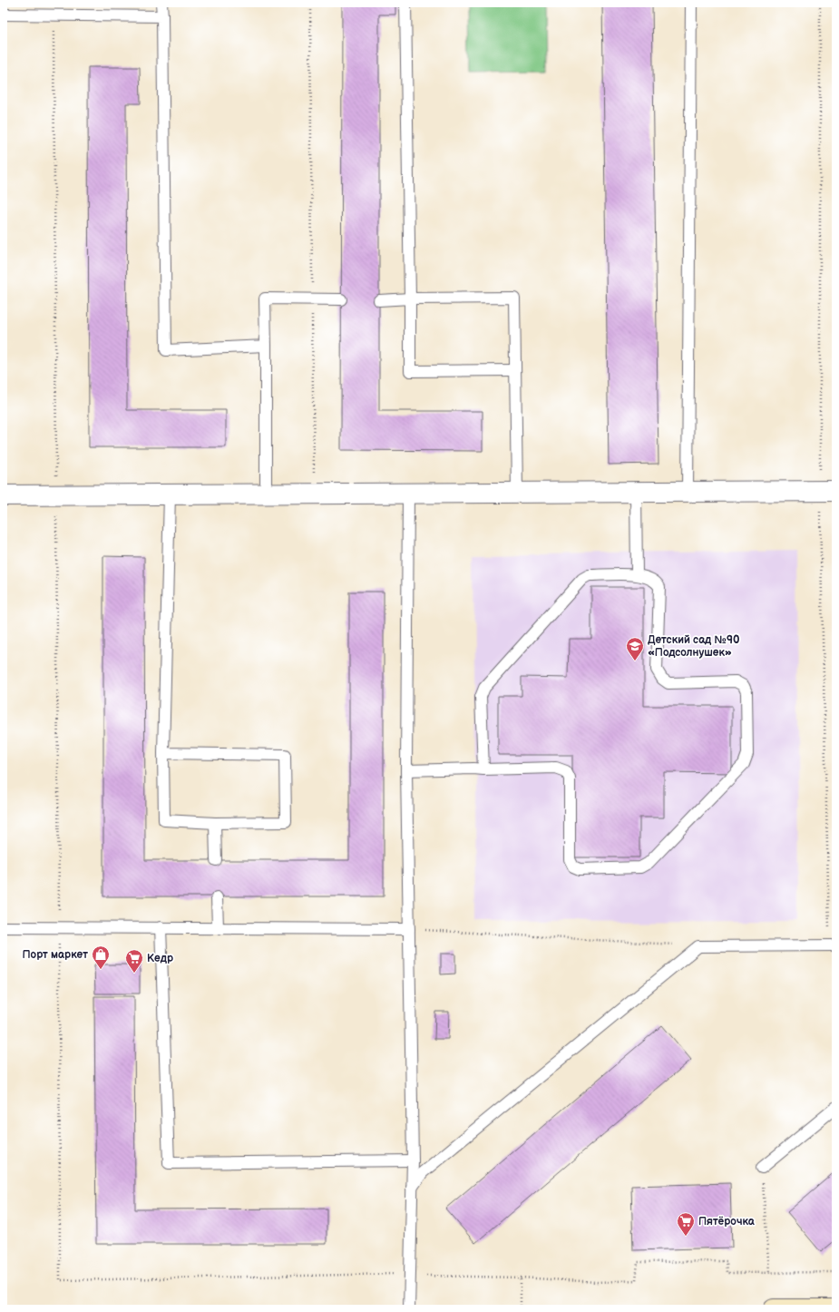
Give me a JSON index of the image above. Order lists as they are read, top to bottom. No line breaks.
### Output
{"places":{"school or university":["Детский сад №90 «Подсолнушек»"],"shop":["Порт маркет"],"supermarket":["Кедр","Пятёрочка"]}}
